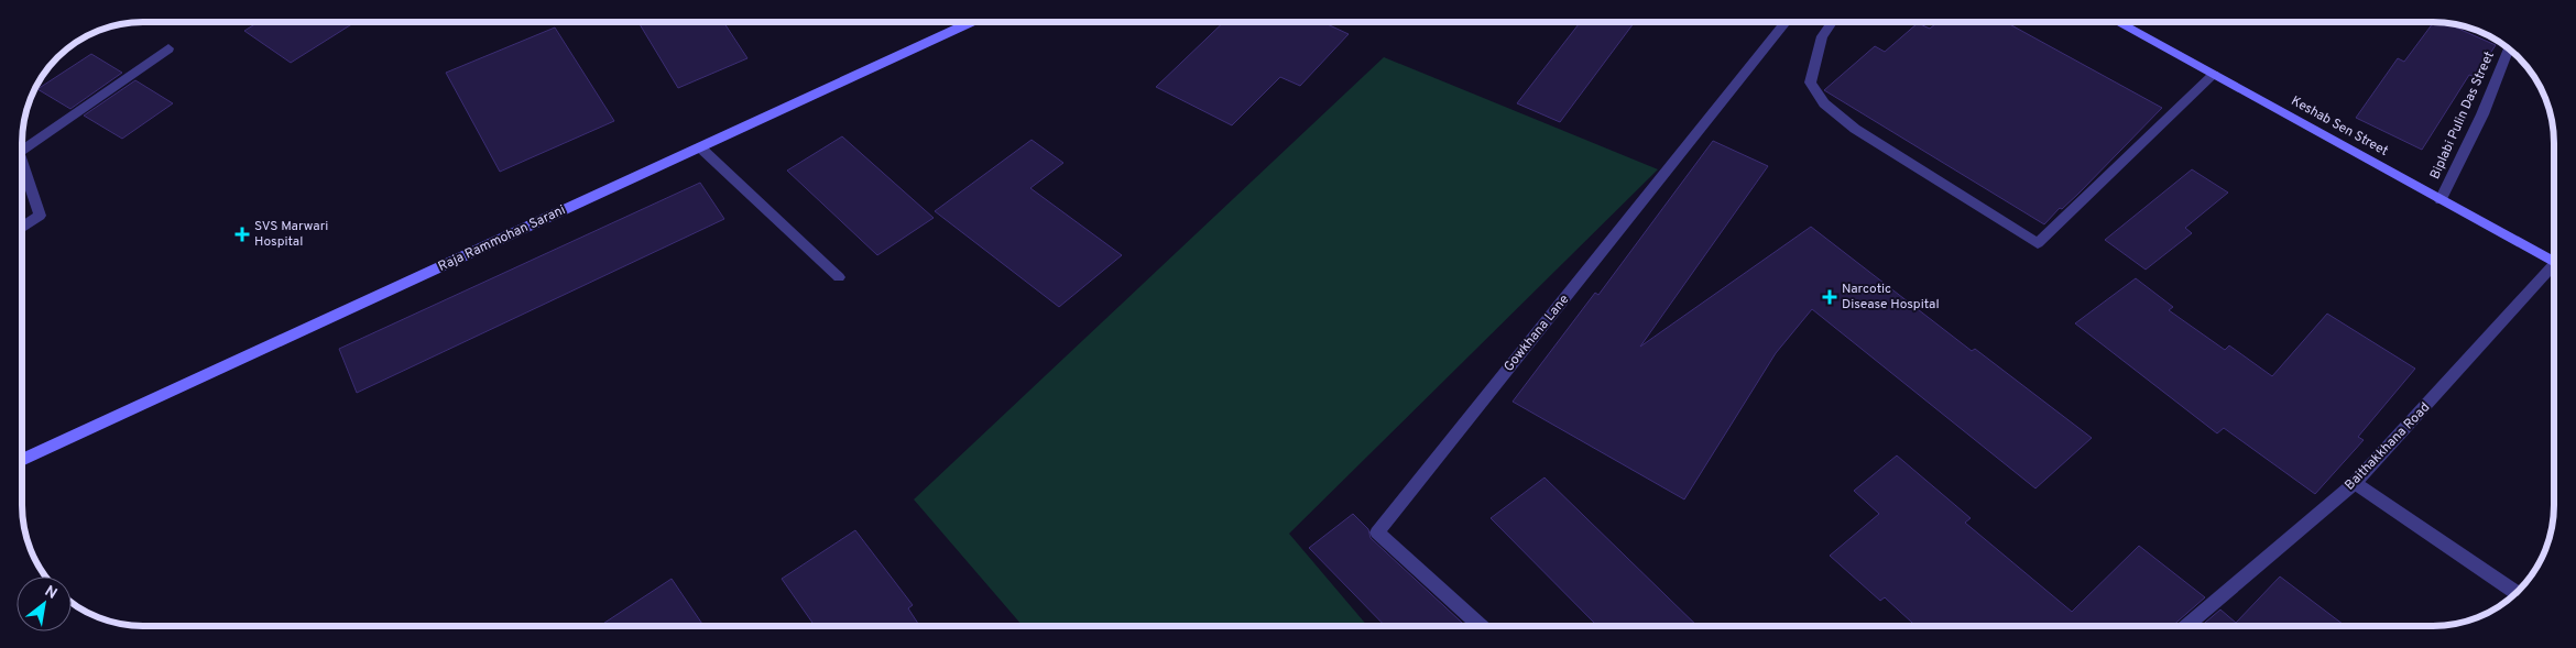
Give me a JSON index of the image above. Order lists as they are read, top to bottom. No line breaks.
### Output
{"streets":{"main road":["Keshab Sen Street","Raja Rammohan Sarani"],"street":["Biplabi Pulin Das Street","Gowkhana Lane","Baithakkhana Road"]},"crossings":[["Biplabi Pulin Das Street","Keshab Sen Street"]],"places":{"health":["SVS Marwari Hospital","Narcotic Disease Hospital"]},"north":"top right"}
